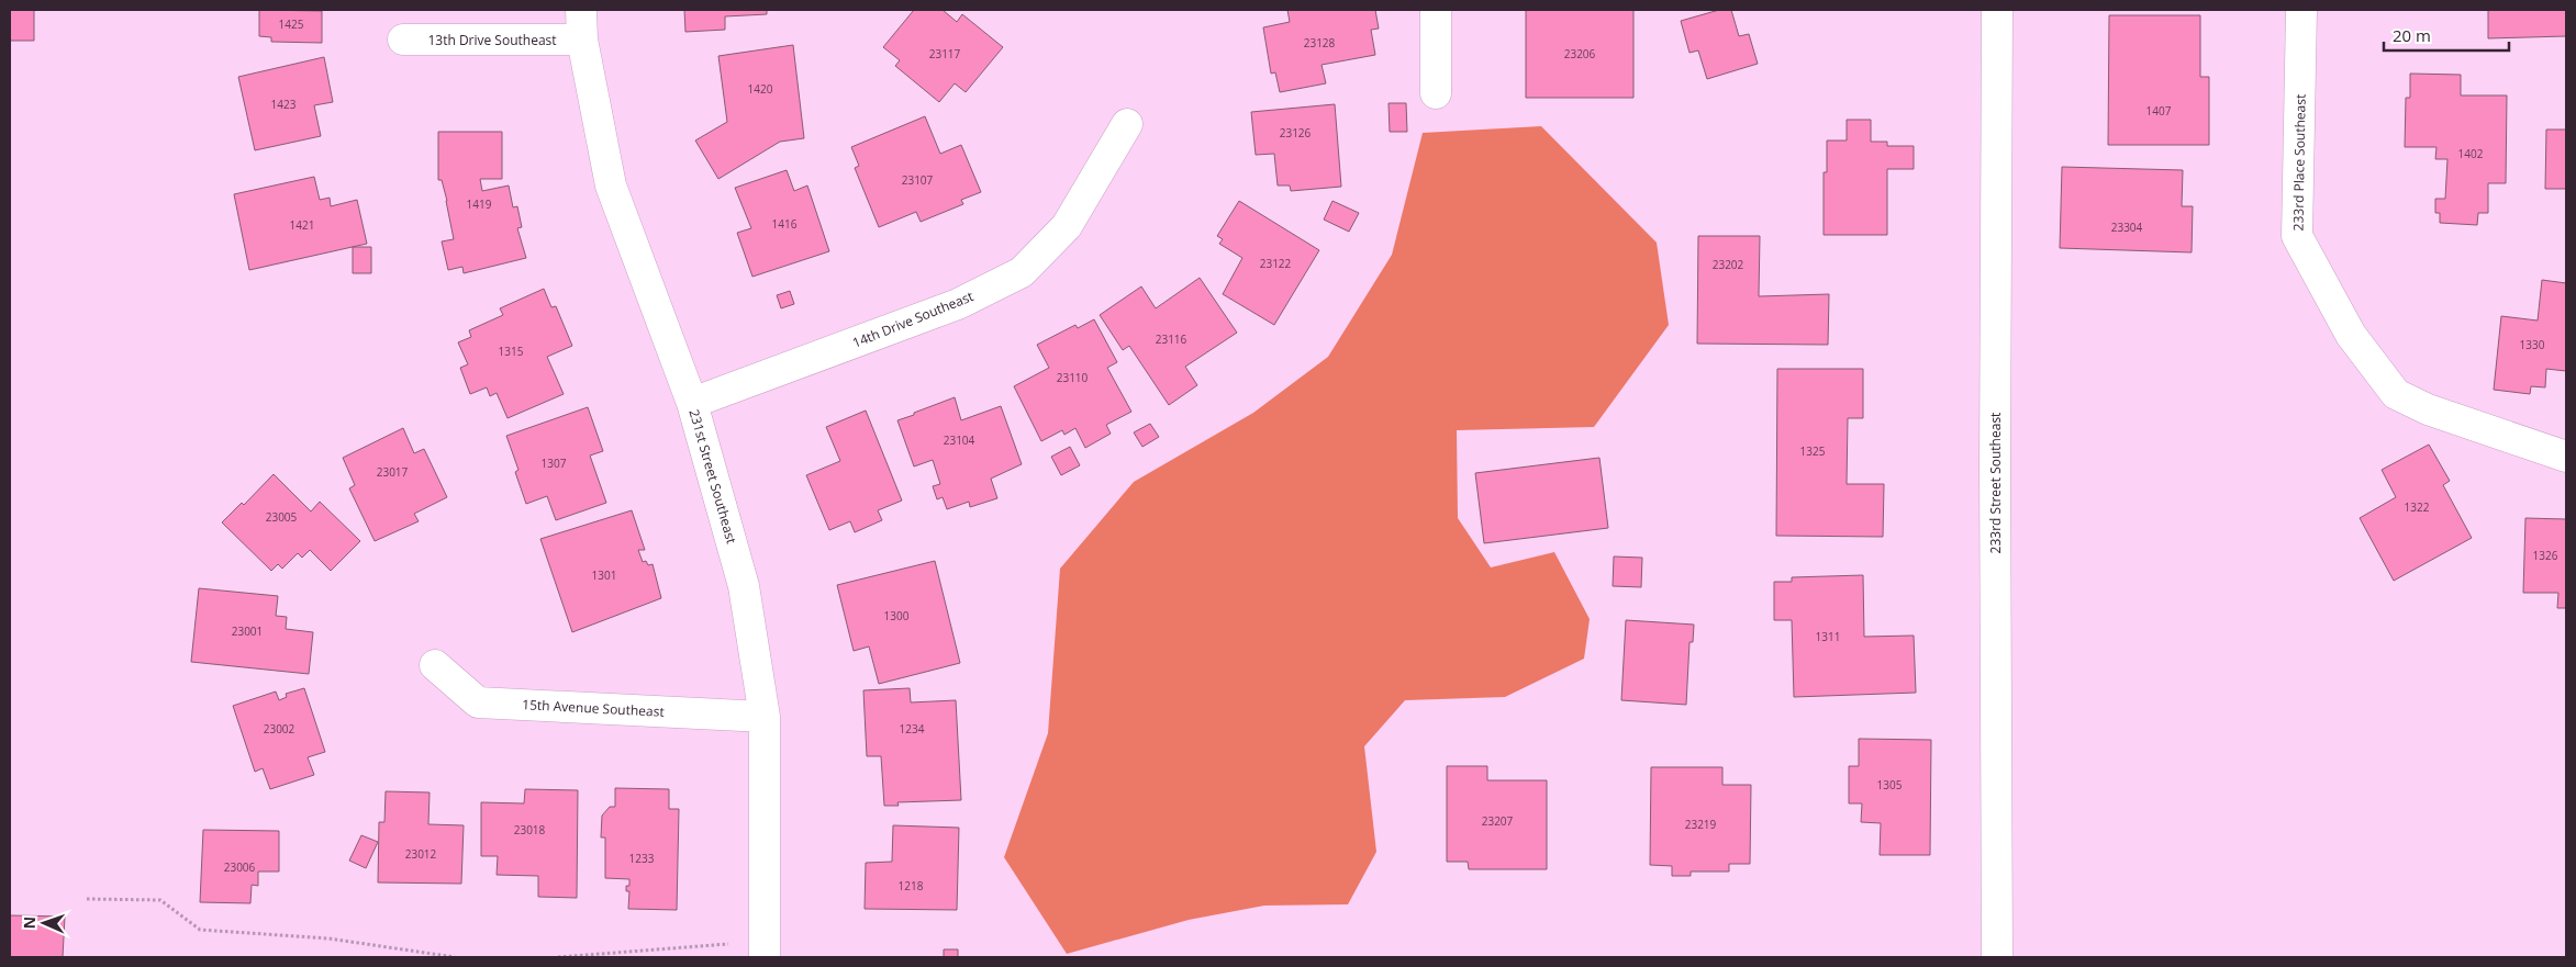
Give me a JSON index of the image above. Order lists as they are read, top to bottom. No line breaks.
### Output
{"streets":{"street":["13th Drive Southeast","233rd Place Southeast","14th Drive Southeast","231st Street Southeast","233rd Street Southeast","15th Avenue Southeast"]},"crossings":[["13th Drive Southeast","231st Street Southeast"],["14th Drive Southeast","231st Street Southeast"],["231st Street Southeast","15th Avenue Southeast"]],"house_numbers":["1425","23128","23117","23206","1420","1423","1407","23126","1402","23107","1419","1416","1421","23304","23122","23202","23116","1330","1315","23110","23104","1325","1307","23017","1322","23005","1326","1301","1300","23001","1311","23002","1234","1305","23207","23219","23018","23012","1233","23006","1218"],"scale_bar":"20 m","north":"left"}
